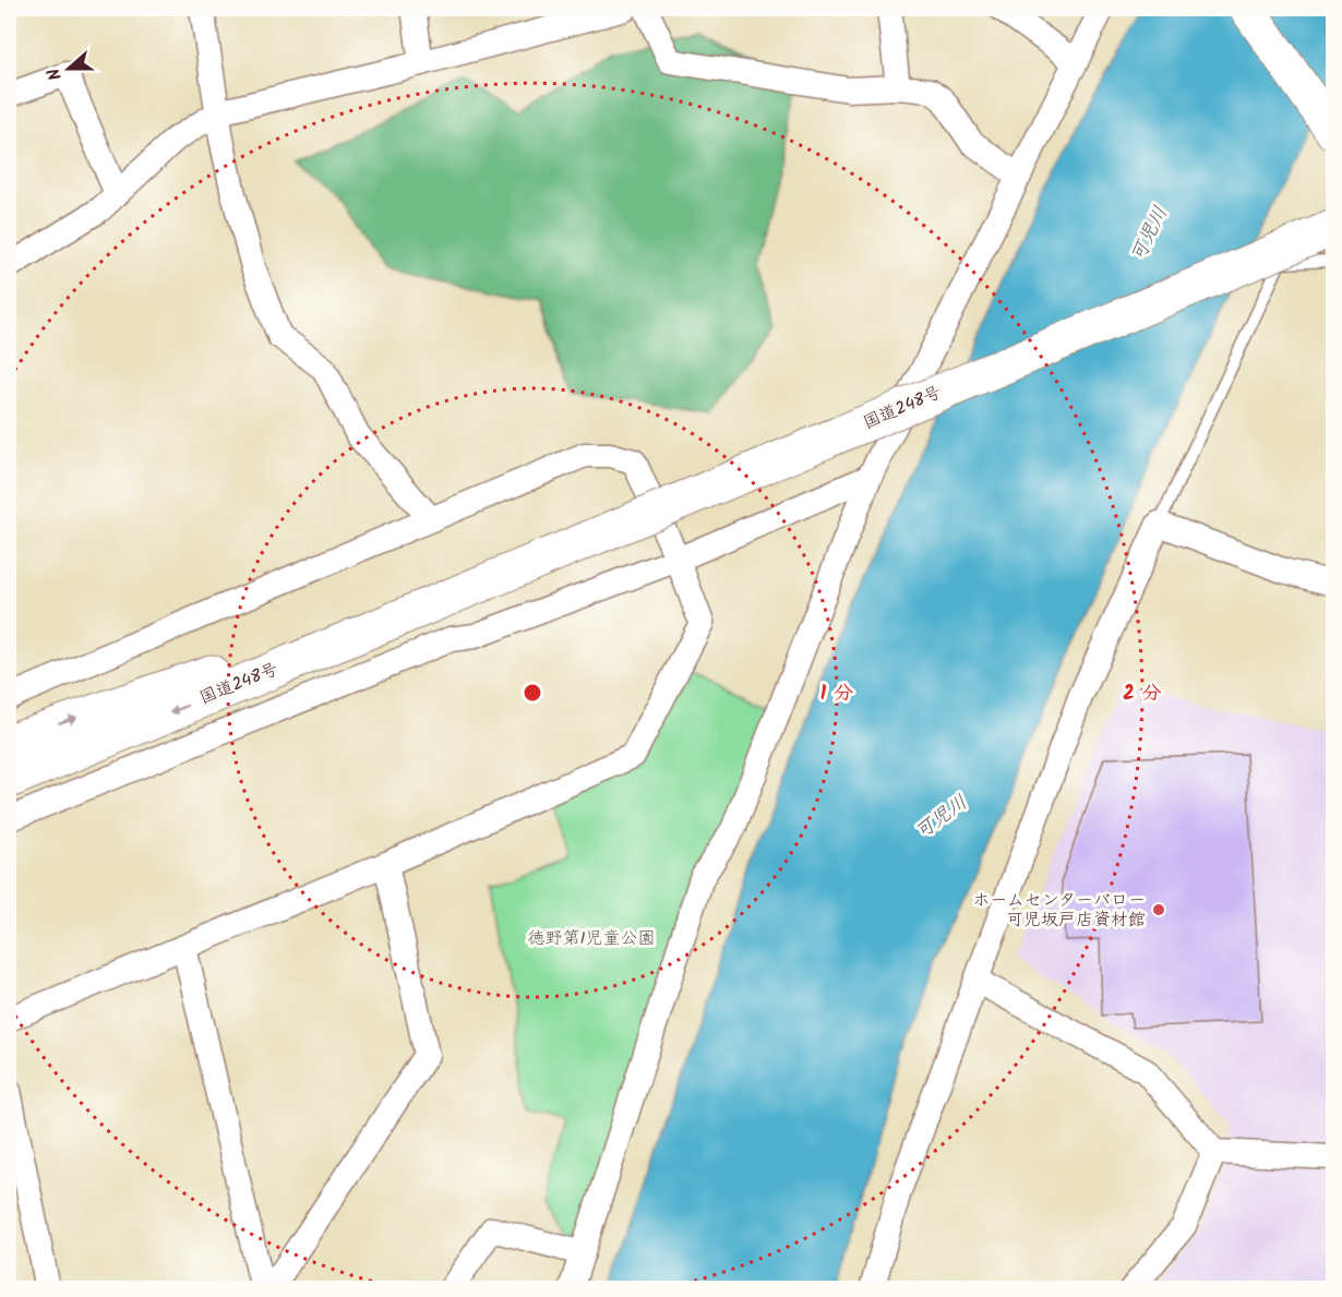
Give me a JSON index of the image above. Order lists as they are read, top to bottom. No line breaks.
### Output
{"streets":{"highway":["国道248号"]},"water":["可児川"],"parks":["徳野第1児童公園"],"places":["ホームセンターバロー 可児坂戸店資材館"],"north":"left","rings":["1 分","2 分"]}
